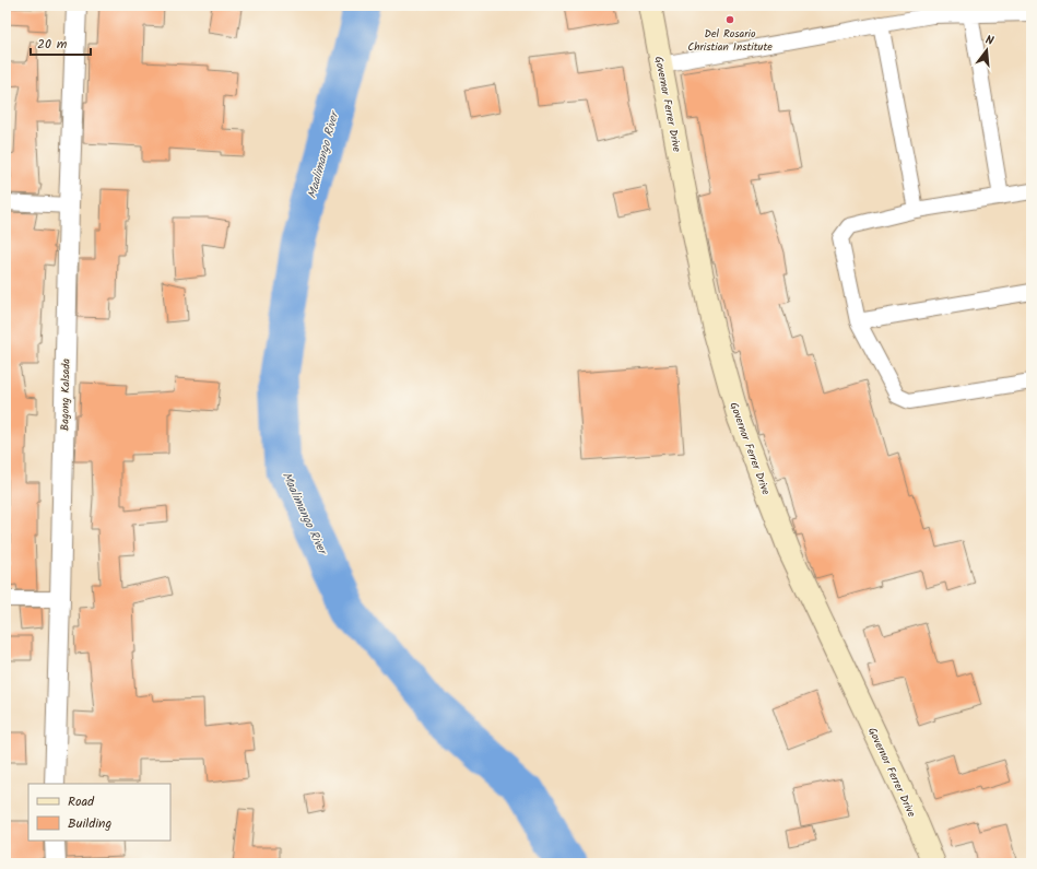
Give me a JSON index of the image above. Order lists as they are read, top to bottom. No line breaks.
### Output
{"streets":{"main road":["Governor Ferrer Drive"],"street":["Bagong Kalsada"]},"water":["Maalimango River"],"places":["Del Rosario Christian Institute"],"legend":["Road","Building"],"scale_bar":"20 m","north":"top"}
